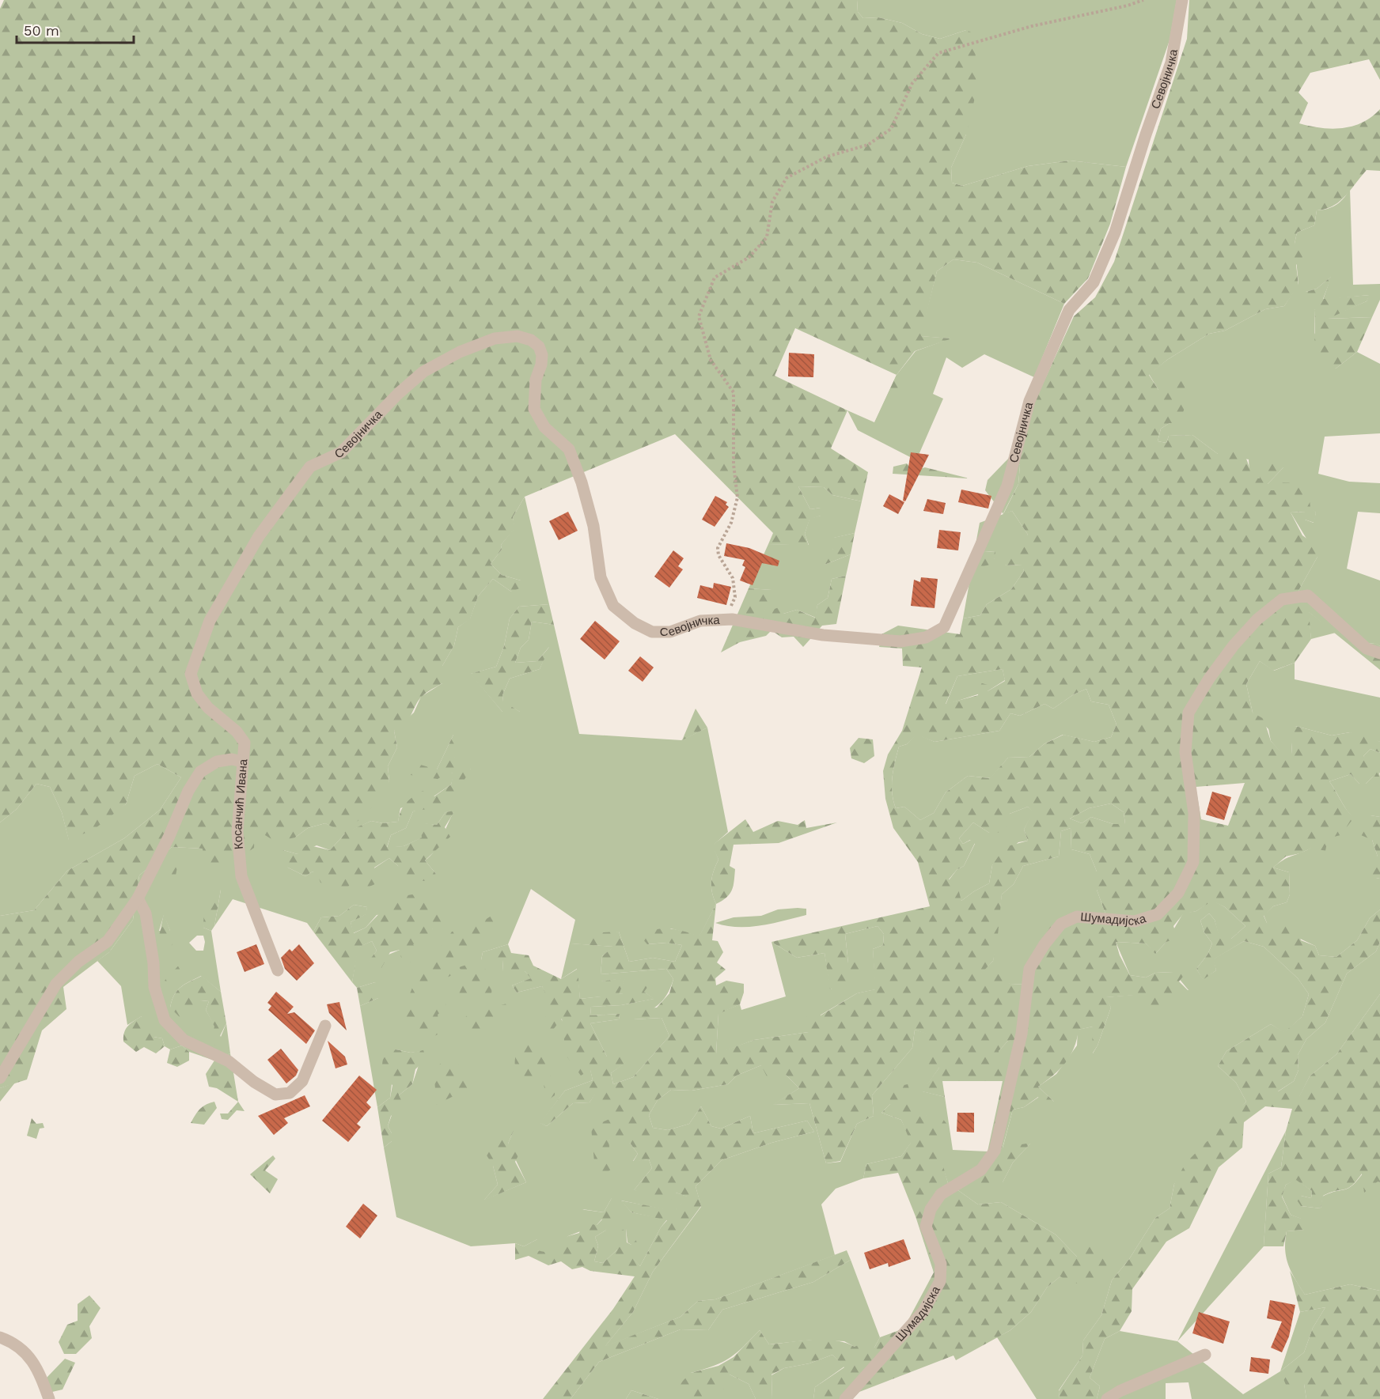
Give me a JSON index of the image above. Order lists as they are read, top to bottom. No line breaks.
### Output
{"streets":{"street":["Севојничка","Косанчић Ивана","Шумадијска"]},"crossings":[["Севојничка","Косанчић Ивана"]],"scale_bar":"50 m"}
